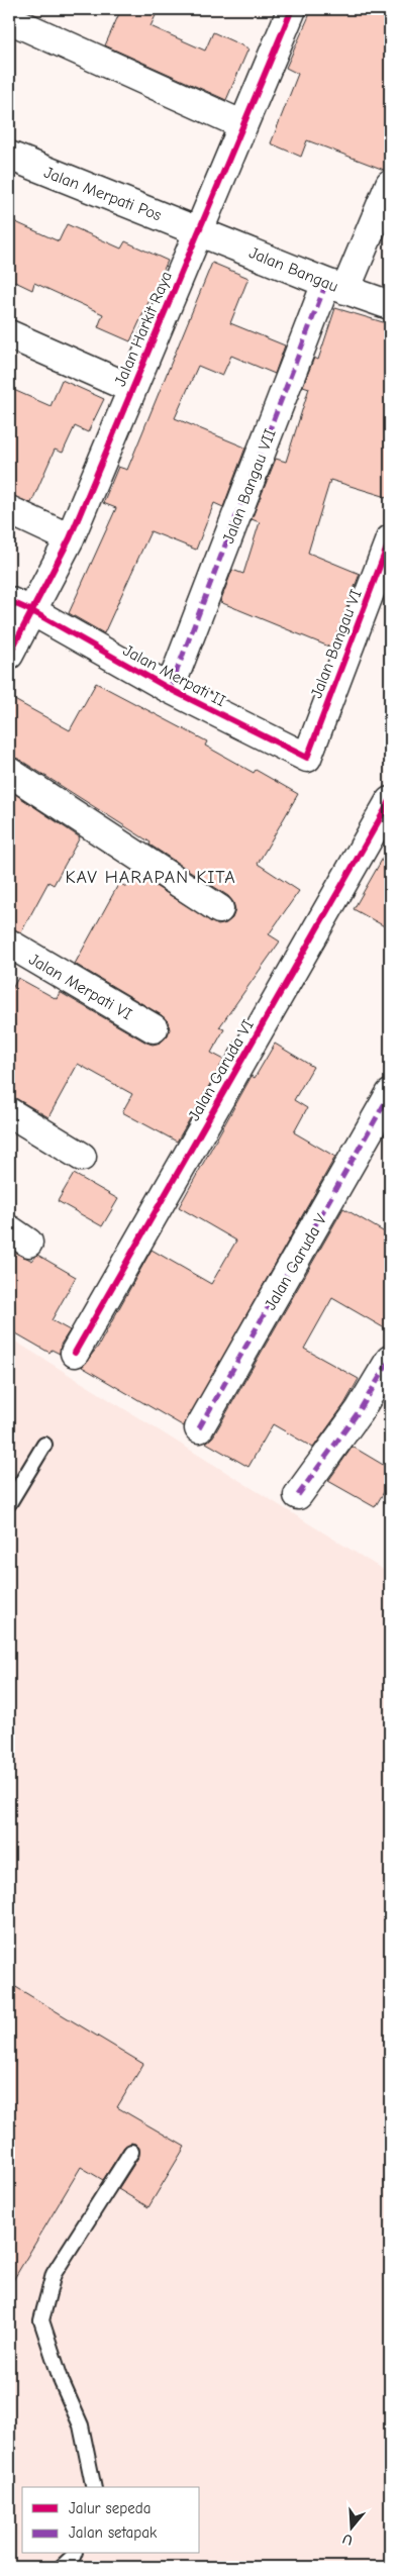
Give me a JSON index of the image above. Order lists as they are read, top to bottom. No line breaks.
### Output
{"streets":{"street":["Jalan Merpati Pos","Jalan Bangau","Jalan Harkit Raya","Jalan Bangau VII","Jalan Bangau VI","Jalan Merpati II","Jalan Merpati VI","Jalan Garuda VI","Jalan Garuda V"]},"crossings":[["Jalan Merpati Pos","Jalan Bangau"],["Jalan Merpati Pos","Jalan Harkit Raya"],["Jalan Bangau","Jalan Harkit Raya"],["Jalan Bangau","Jalan Bangau VII"],["Jalan Harkit Raya","Jalan Merpati II"],["Jalan Bangau VII","Jalan Merpati II"],["Jalan Bangau VI","Jalan Merpati II"]],"districts":["KAV HARAPAN KITA"],"legend":["Jalur sepeda","Jalan setapak"],"north":"bottom"}
